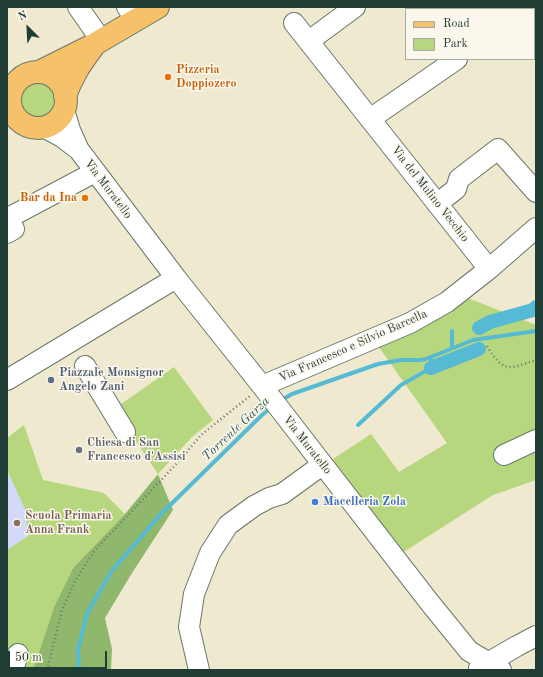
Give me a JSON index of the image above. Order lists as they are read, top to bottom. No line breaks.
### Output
{"streets":{"street":["Via Muratello","Via del Mulino Vecchio","Via Francesco e Silvio Barcella"]},"crossings":[["Via Muratello","Via Francesco e Silvio Barcella"],["Via del Mulino Vecchio","Via Francesco e Silvio Barcella"]],"water":["Torrente Garza"],"places":["Pizzeria Doppiozero","Bar da Ina","Piazzale Monsignor Angelo Zani","Chiesa di San Francesco d'Assisi","Macelleria Zola","Scuola Primaria Anna Frank"],"legend":["Road","Park"],"scale_bar":"50 m","north":"top left"}
